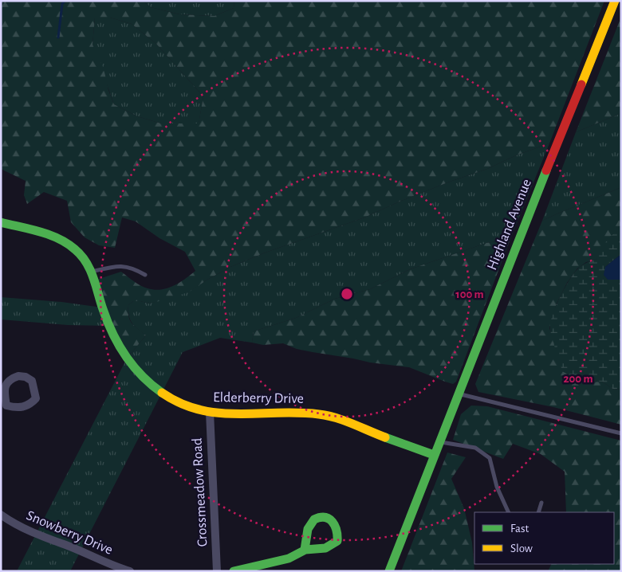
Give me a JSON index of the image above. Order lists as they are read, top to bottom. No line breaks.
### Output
{"streets":{"street":["Highland Avenue","Elderberry Drive","Crossmeadow Road","Snowberry Drive"]},"crossings":[["Highland Avenue","Elderberry Drive"],["Elderberry Drive","Crossmeadow Road"]],"legend":["Fast","Slow"],"rings":["100 m","200 m"]}
